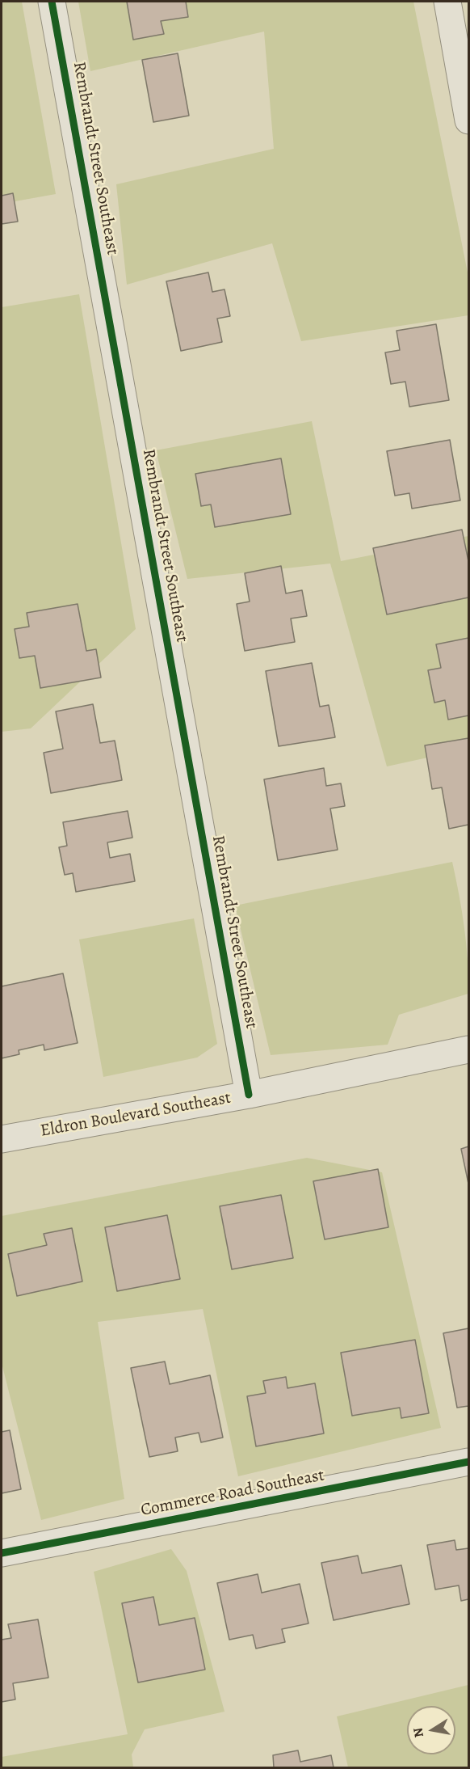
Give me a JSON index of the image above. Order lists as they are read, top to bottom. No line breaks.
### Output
{"streets":{"street":["Rembrandt Street Southeast","Eldron Boulevard Southeast","Commerce Road Southeast"]},"crossings":[["Rembrandt Street Southeast","Eldron Boulevard Southeast"]],"north":"left"}
